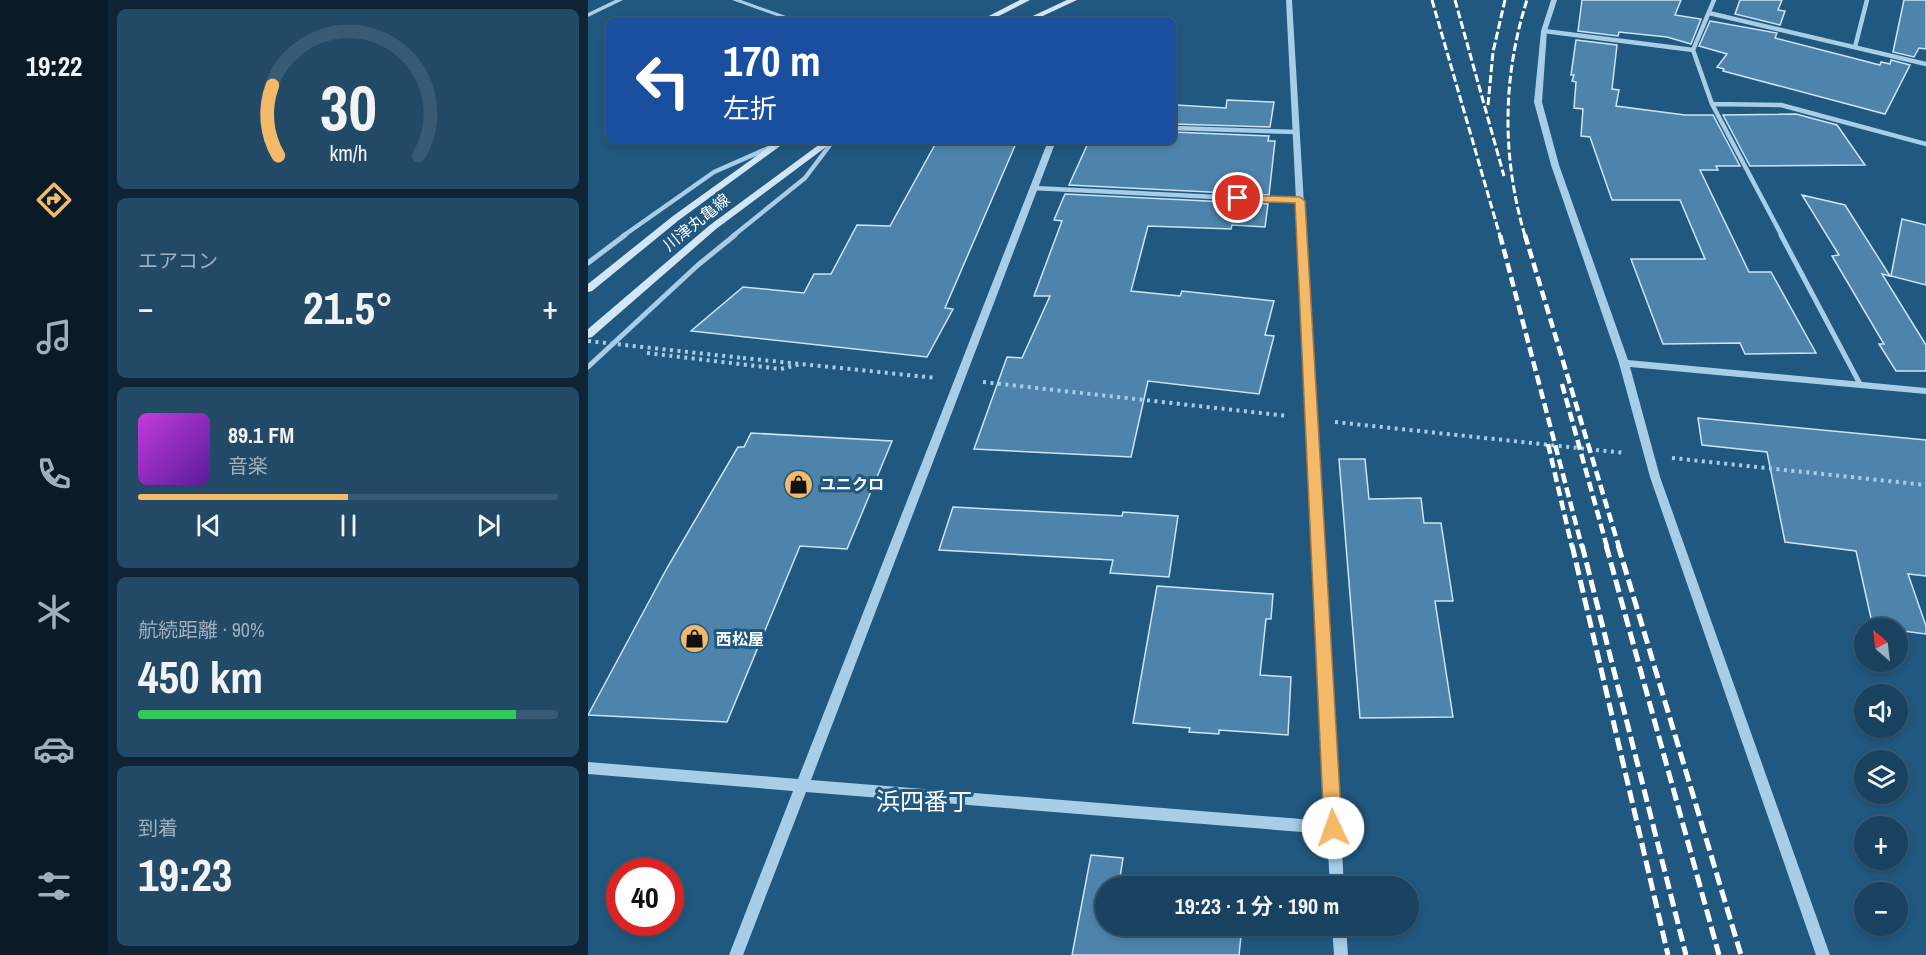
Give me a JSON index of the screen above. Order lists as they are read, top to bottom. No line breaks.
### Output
{"streets":{"main road":["川津丸亀線"]},"districts":["浜四番丁"],"places":{"shop":["ユニクロ","西松屋"]},"north":"top left","page":{"tabs":"19:22","turn":["170 m","左折"],"tile":["エアコン",["航続距離 · 90%","450 km"],["到着","19:23"]],"heat":["−","21.5°","+"],"song":["89.1 FM","音楽"],"map_buttons":["+","−"],"limit":"40","trip":"19:23 · 1 分 · 190 m","gauge":["30","km/h"]}}
